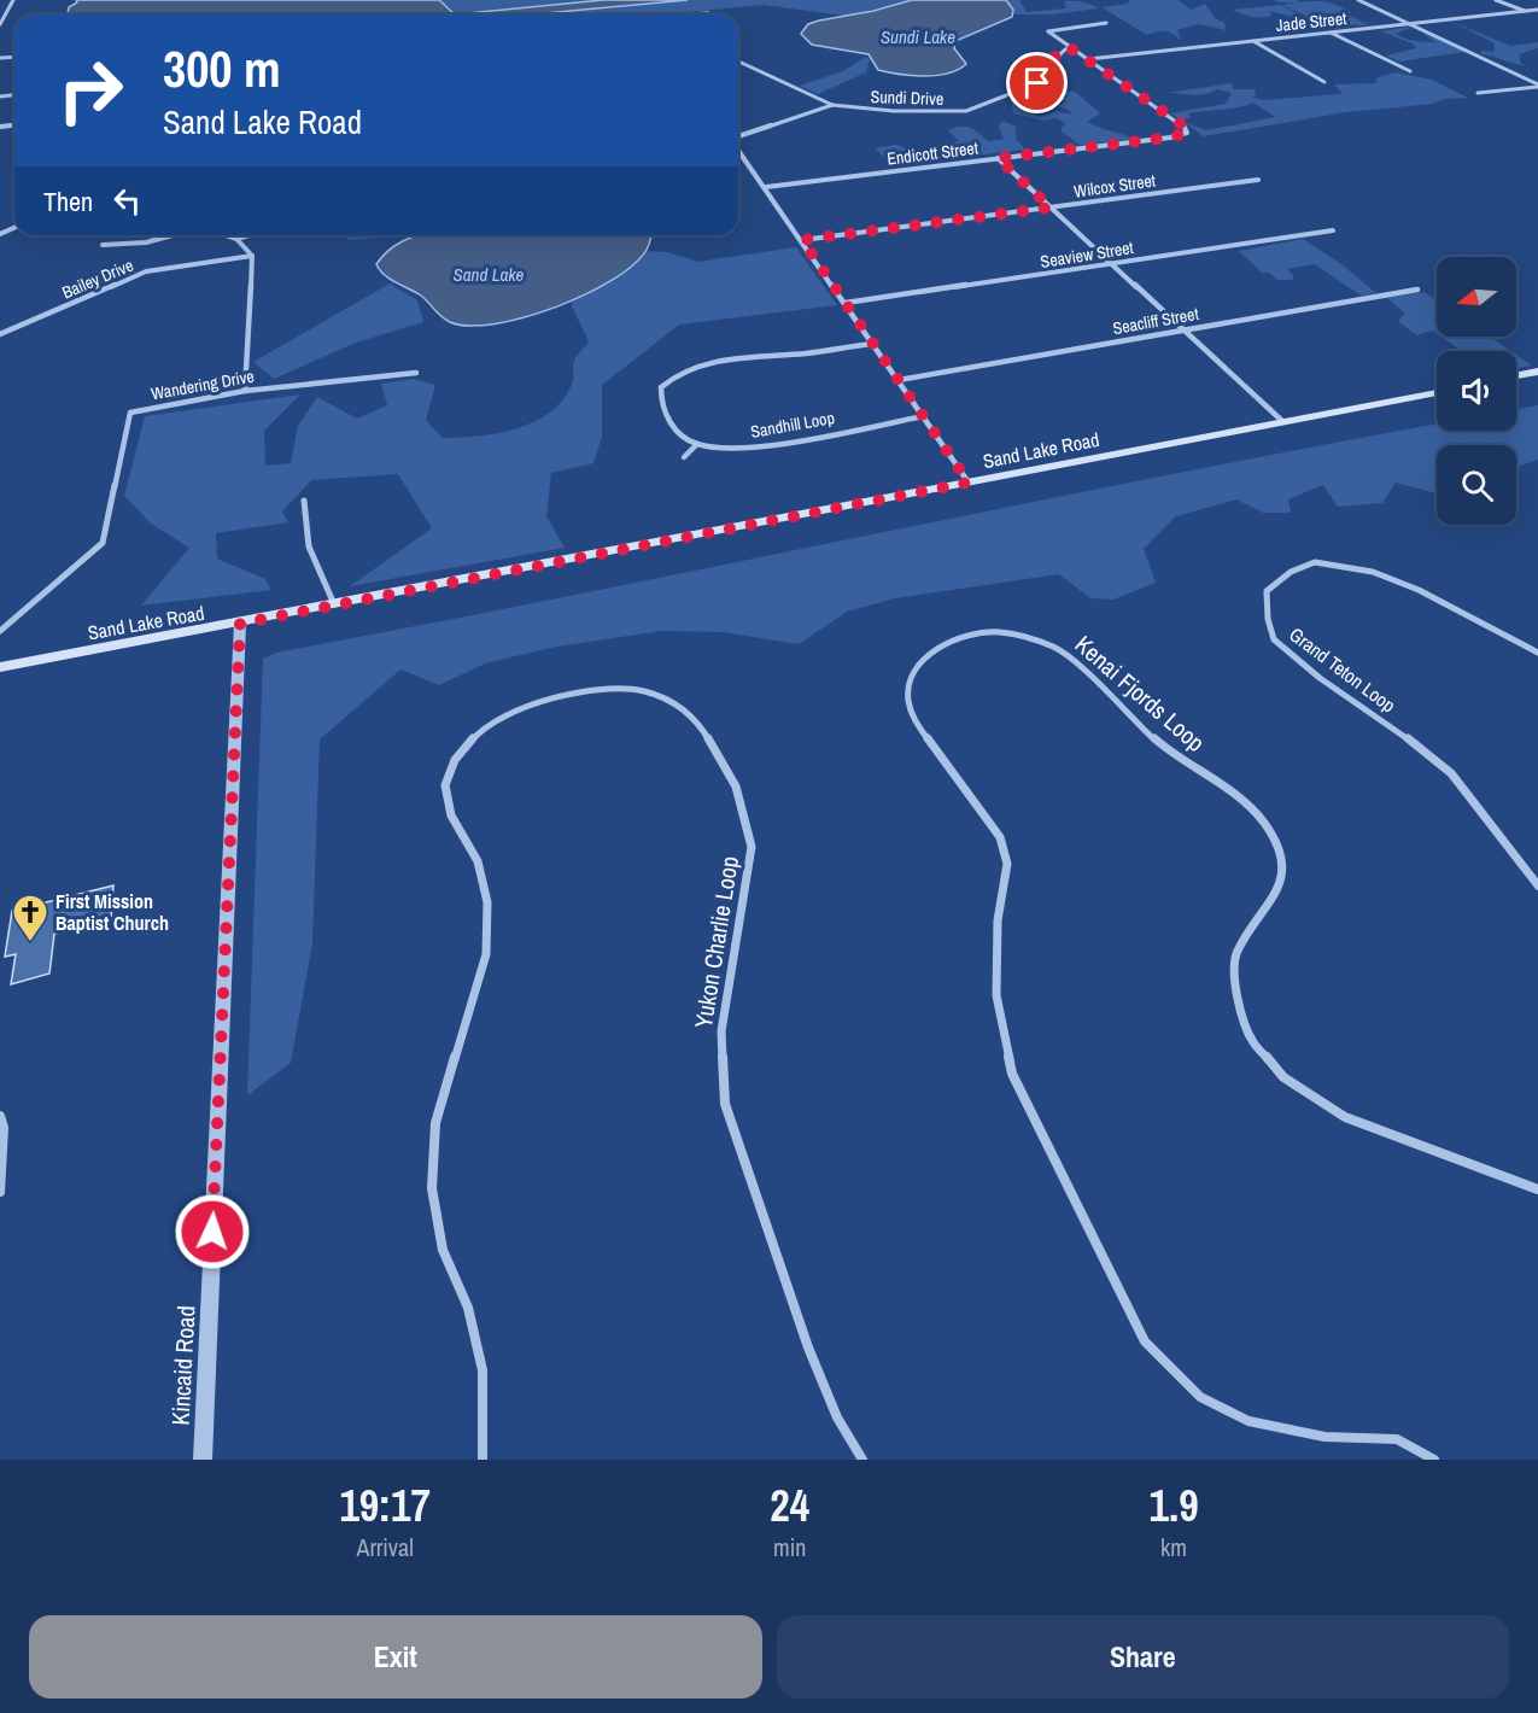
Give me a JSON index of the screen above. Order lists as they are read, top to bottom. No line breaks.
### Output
{"streets":{"main road":["Sand Lake Road"],"street":["Jade Street","Sundi Drive","Endicott Street","Wilcox Street","Seaview Street","Bailey Drive","Seacliff Street","Wandering Drive","Sandhill Loop","Grand Teton Loop","Kenai Fjords Loop","Yukon Charlie Loop","Kincaid Road"]},"crossings":[["Jade Street","Endicott Street"],["Sand Lake Road","Kincaid Road"]],"water":["Sundi Lake","Sand Lake"],"places":{"church":["First Mission Baptist Church"]},"north":"left","page":{"turn":["300 m","Sand Lake Road"],"then":"Then","eta":["19:17","Arrival","24","min","1.9","km"],"buttons":["Exit","Share"]}}
